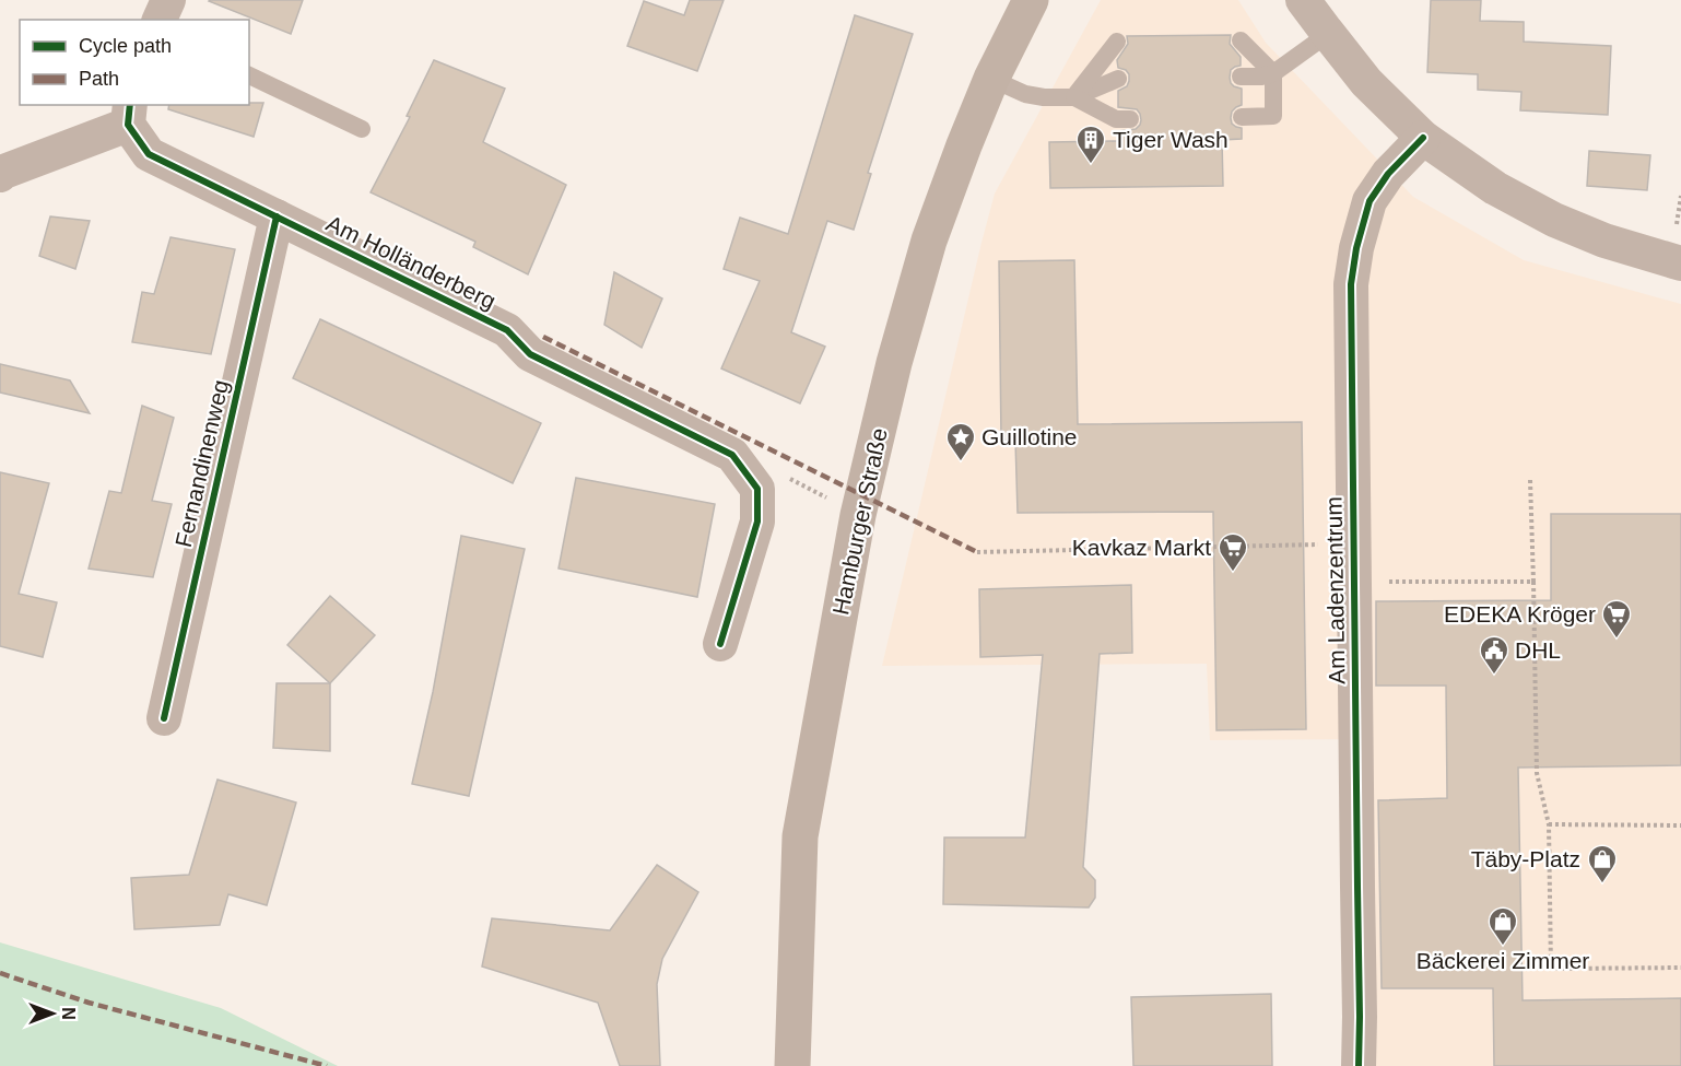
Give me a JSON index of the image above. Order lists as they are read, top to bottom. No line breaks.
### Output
{"streets":{"main road":["Hamburger Straße"],"street":["Am Holländerberg","Fernandinenweg","Am Ladenzentrum"]},"crossings":[["Am Holländerberg","Fernandinenweg"]],"places":{"building":["Tiger Wash"],"place":["Guillotine"],"supermarket":["Kavkaz Markt","EDEKA Kröger"],"public building":["DHL"],"shop":["Täby-Platz","Bäckerei Zimmer"]},"legend":["Cycle path","Path"],"north":"right"}
